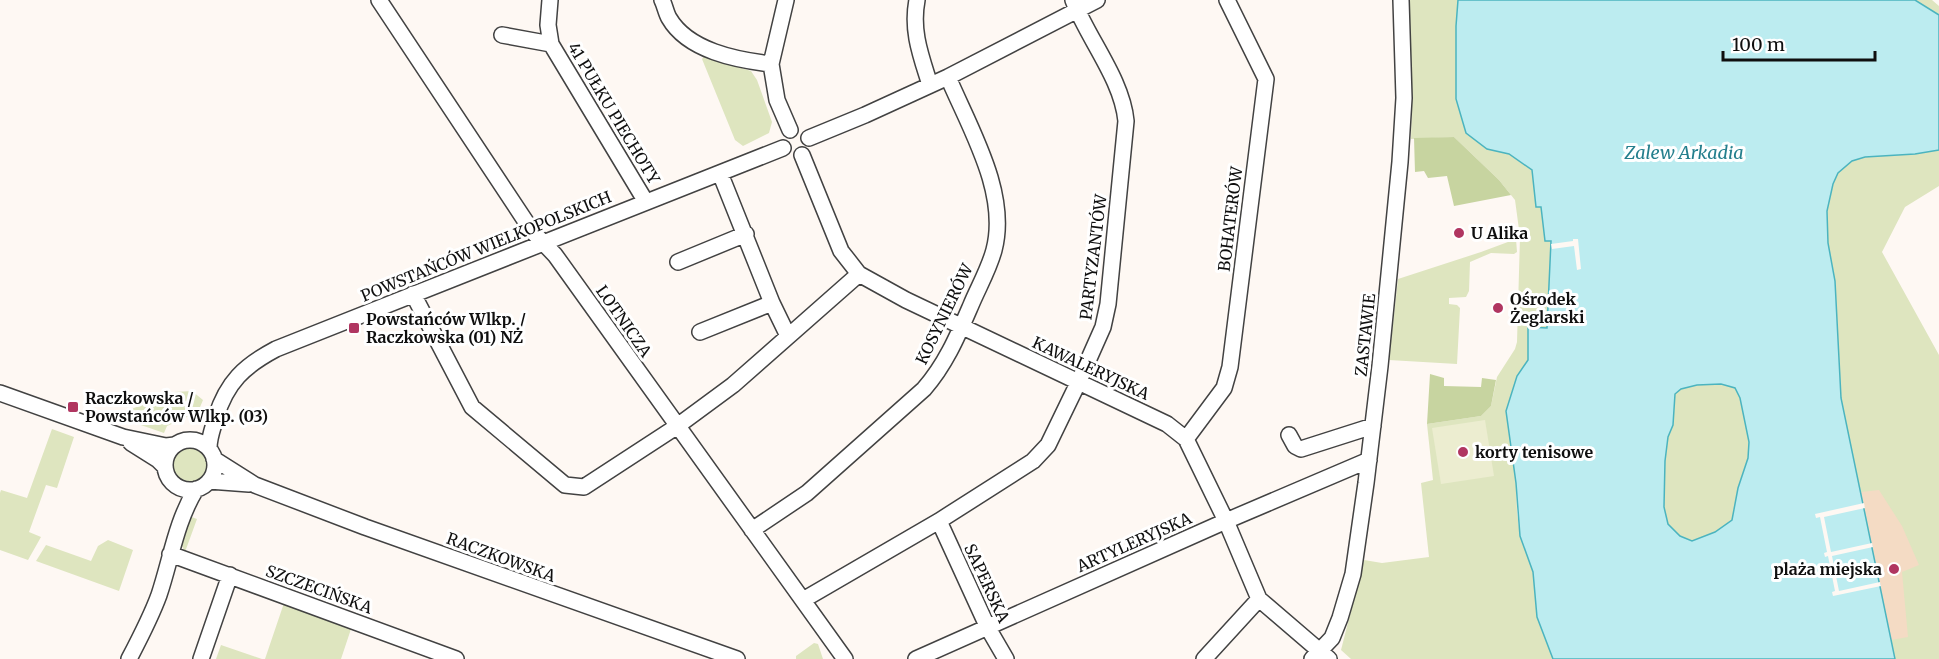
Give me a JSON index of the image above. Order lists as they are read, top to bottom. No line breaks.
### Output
{"streets":{"street":["41 PUŁKU PIECHOTY","BOHATERÓW","POWSTAŃCÓW WIELKOPOLSKICH","PARTYZANTÓW","KOSYNIERÓW","LOTNICZA","ZASTAWIE","KAWALERYJSKA","ARTYLERYJSKA","RACZKOWSKA","SAPERSKA","SZCZECIŃSKA"]},"crossings":[["41 PUŁKU PIECHOTY","POWSTAŃCÓW WIELKOPOLSKICH"],["BOHATERÓW","KAWALERYJSKA"],["POWSTAŃCÓW WIELKOPOLSKICH","LOTNICZA"],["POWSTAŃCÓW WIELKOPOLSKICH","KAWALERYJSKA"],["POWSTAŃCÓW WIELKOPOLSKICH","RACZKOWSKA"],["PARTYZANTÓW","LOTNICZA"],["PARTYZANTÓW","KAWALERYJSKA"],["PARTYZANTÓW","SAPERSKA"],["KOSYNIERÓW","LOTNICZA"],["KOSYNIERÓW","KAWALERYJSKA"],["ZASTAWIE","KAWALERYJSKA"],["ZASTAWIE","ARTYLERYJSKA"],["KAWALERYJSKA","ARTYLERYJSKA"],["ARTYLERYJSKA","SAPERSKA"]],"water":["Zalew Arkadia"],"places":{"other":["U Alika","Ośrodek Żeglarski","korty tenisowe","plaża miejska"],"transit":["Powstańców Wlkp. / Raczkowska (01) NŻ","Raczkowska / Powstańców Wlkp. (03)"]},"scale_bar":"100 m"}
